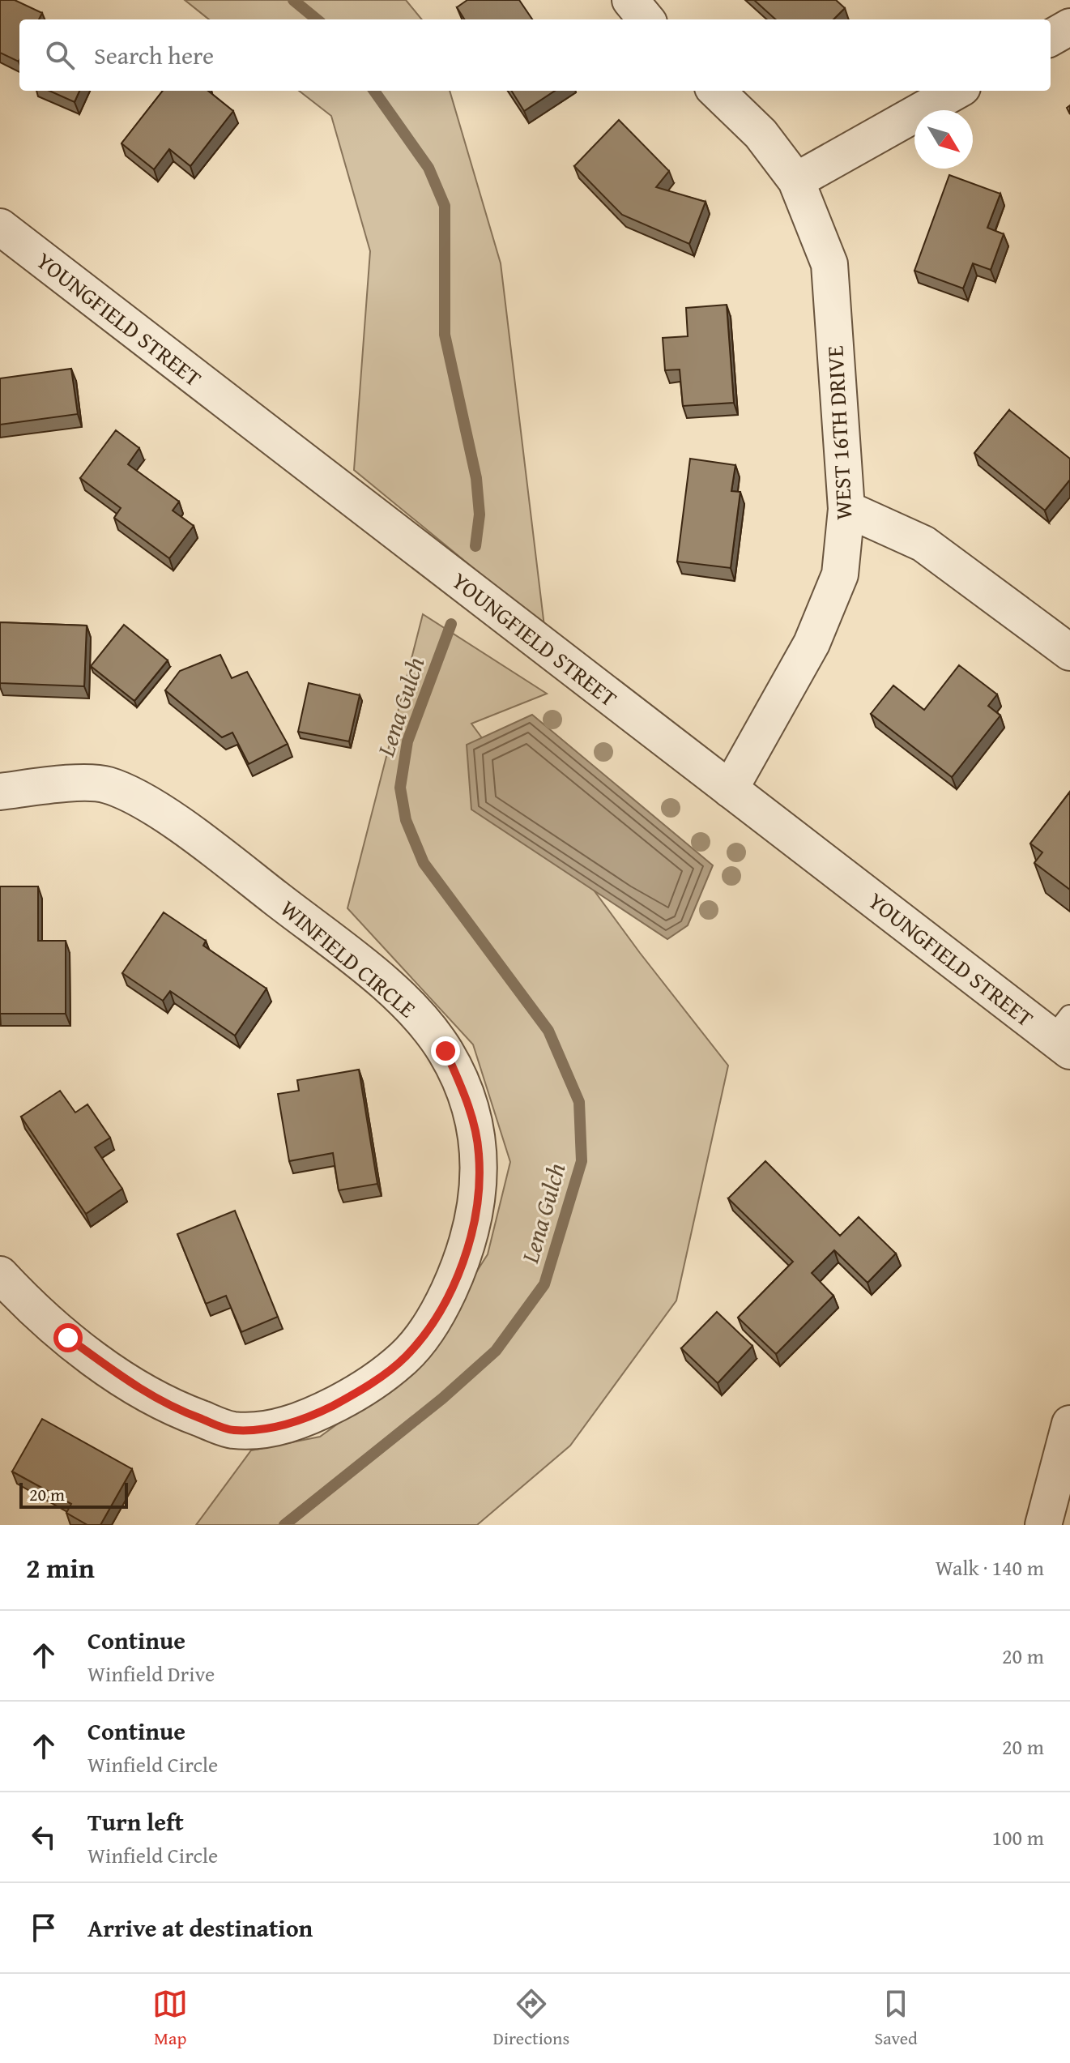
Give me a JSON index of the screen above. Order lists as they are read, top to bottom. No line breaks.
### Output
{"streets":{"street":["YOUNGFIELD STREET","WEST 16TH DRIVE","WINFIELD CIRCLE"]},"crossings":[["YOUNGFIELD STREET","WEST 16TH DRIVE"]],"water":["Lena Gulch"],"scale_bar":"20 m","north":"bottom right","page":{"search":"Search here","scale":"20 m","heading":["2 min","Walk · 140 m"],"list":[["Continue","Winfield Drive","20 m"],["Continue","Winfield Circle","20 m"],["Turn left","Winfield Circle","100 m"],"Arrive at destination"],"nav":["Map","Directions","Saved"]}}
